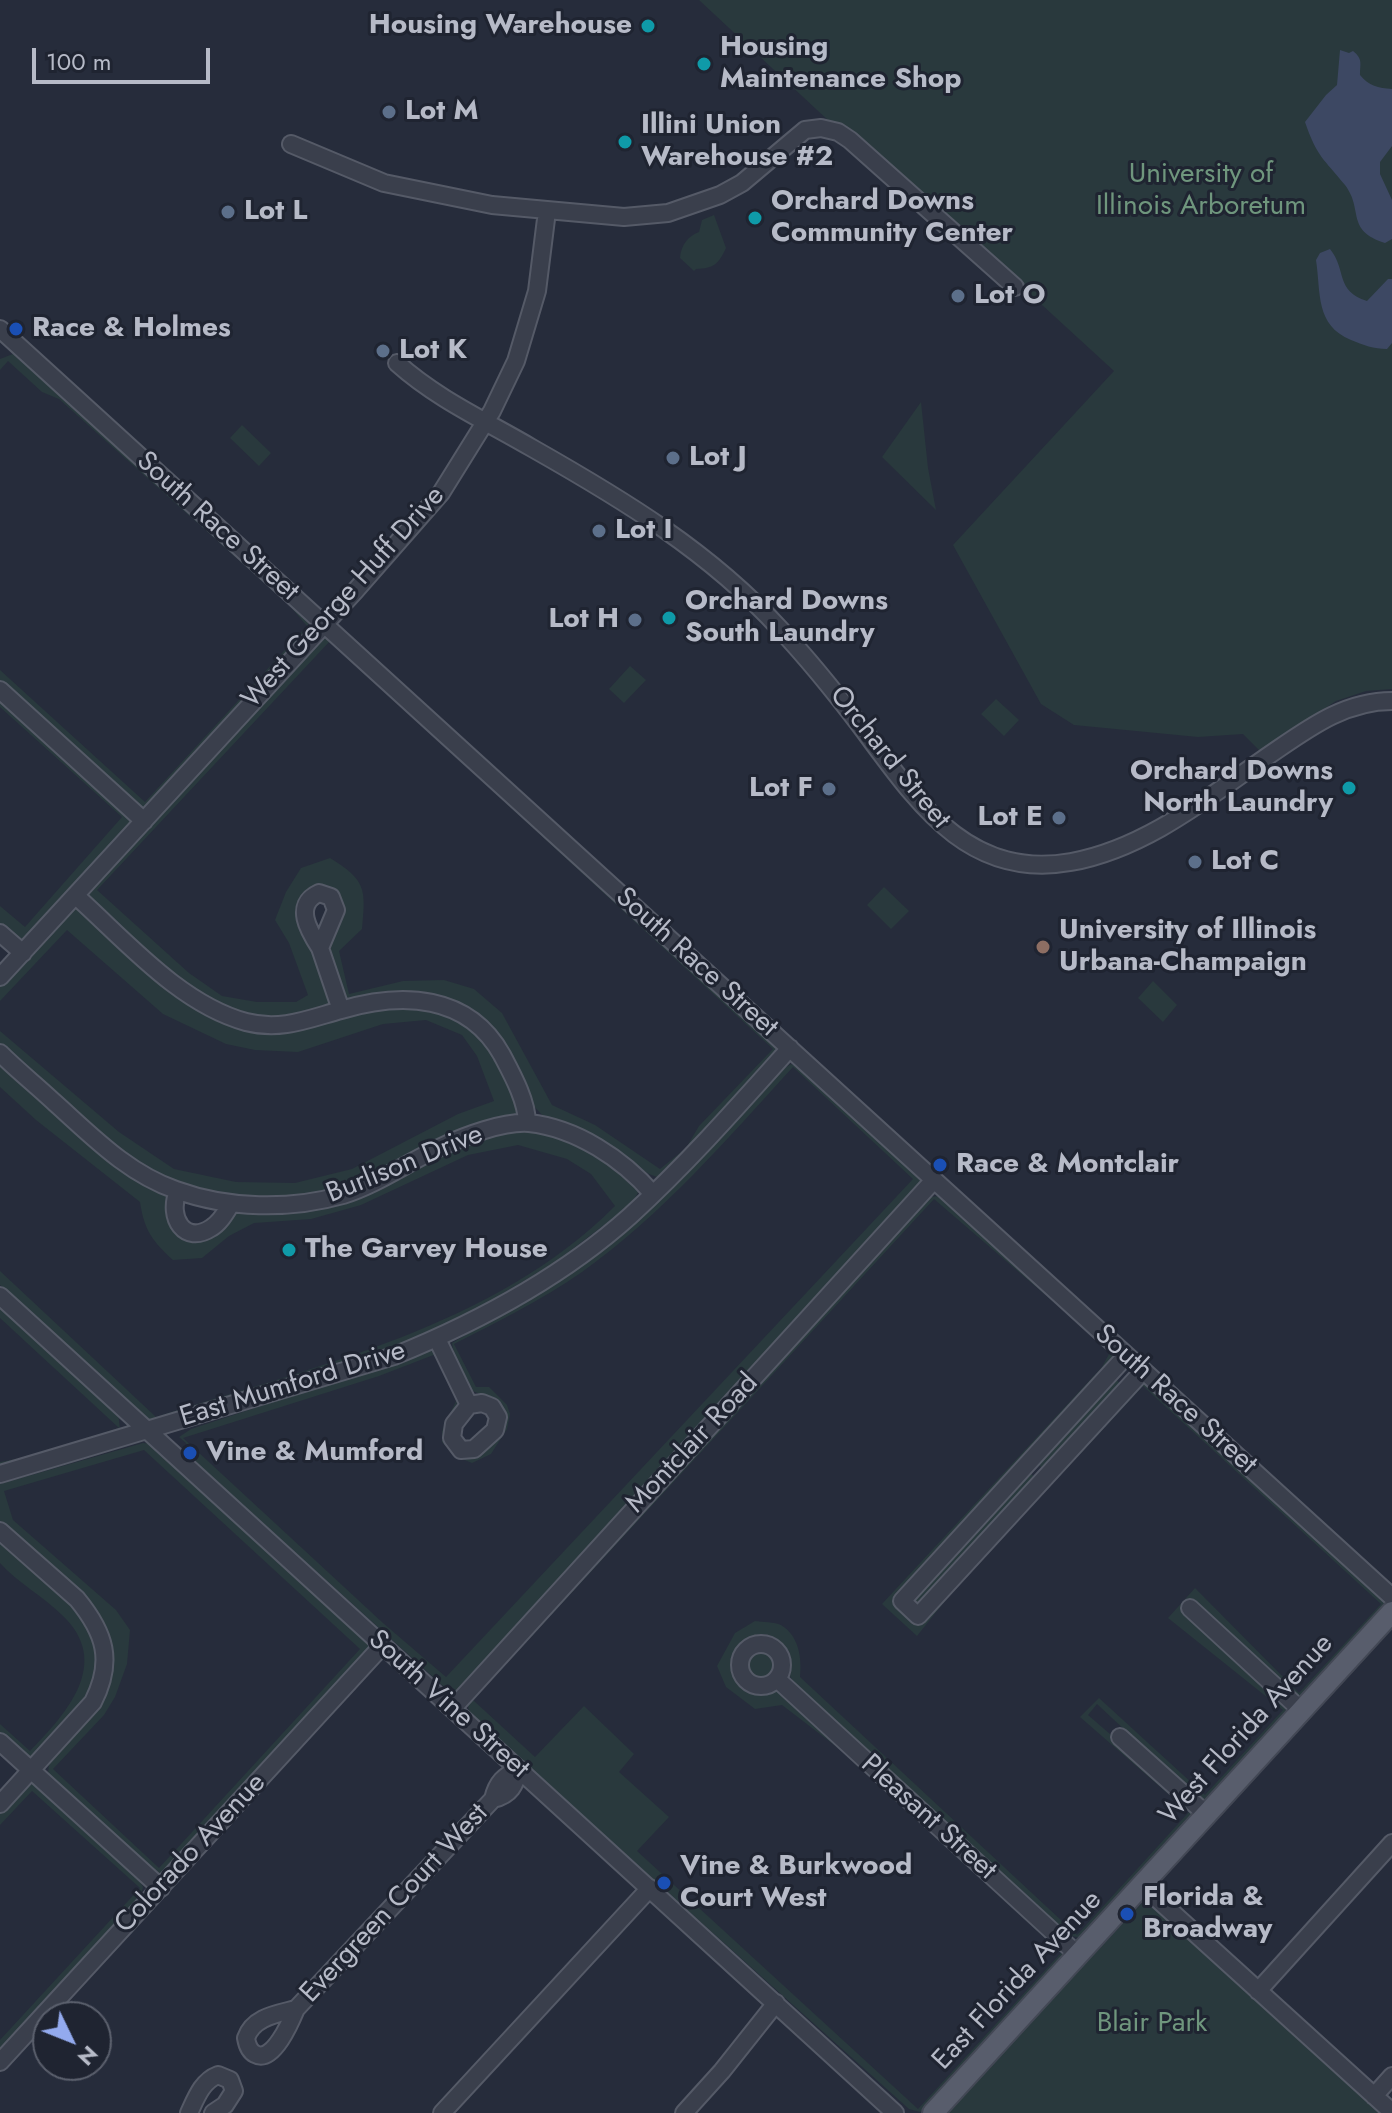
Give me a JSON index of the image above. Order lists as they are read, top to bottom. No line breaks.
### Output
{"streets":{"main road":["West Florida Avenue","East Florida Avenue"],"street":["South Race Street","West George Huff Drive","Orchard Street","Burlison Drive","East Mumford Drive","Montclair Road","South Vine Street","Pleasant Street","Colorado Avenue","Evergreen Court West"]},"crossings":[["South Race Street","West George Huff Drive"],["South Race Street","East Mumford Drive"],["South Race Street","Montclair Road"],["West George Huff Drive","Orchard Street"],["Burlison Drive","East Mumford Drive"],["East Mumford Drive","South Vine Street"],["Montclair Road","South Vine Street"],["South Vine Street","Colorado Avenue"],["South Vine Street","Evergreen Court West"],["West Florida Avenue","East Florida Avenue"],["Pleasant Street","East Florida Avenue"]],"parks":["University of Illinois Arboretum","Blair Park"],"places":["Housing Warehouse","Housing Maintenance Shop","Lot M","Illini Union Warehouse #2","Lot L","Orchard Downs Community Center","Lot O","Race & Holmes","Lot K","Lot J","Lot I","Orchard Downs South Laundry","Lot H","Orchard Downs North Laundry","Lot F","Lot E","Lot C","University of Illinois Urbana-Champaign","Race & Montclair","The Garvey House","Vine & Mumford","Vine & Burkwood Court West","Florida & Broadway"],"scale_bar":"100 m","north":"bottom right"}
